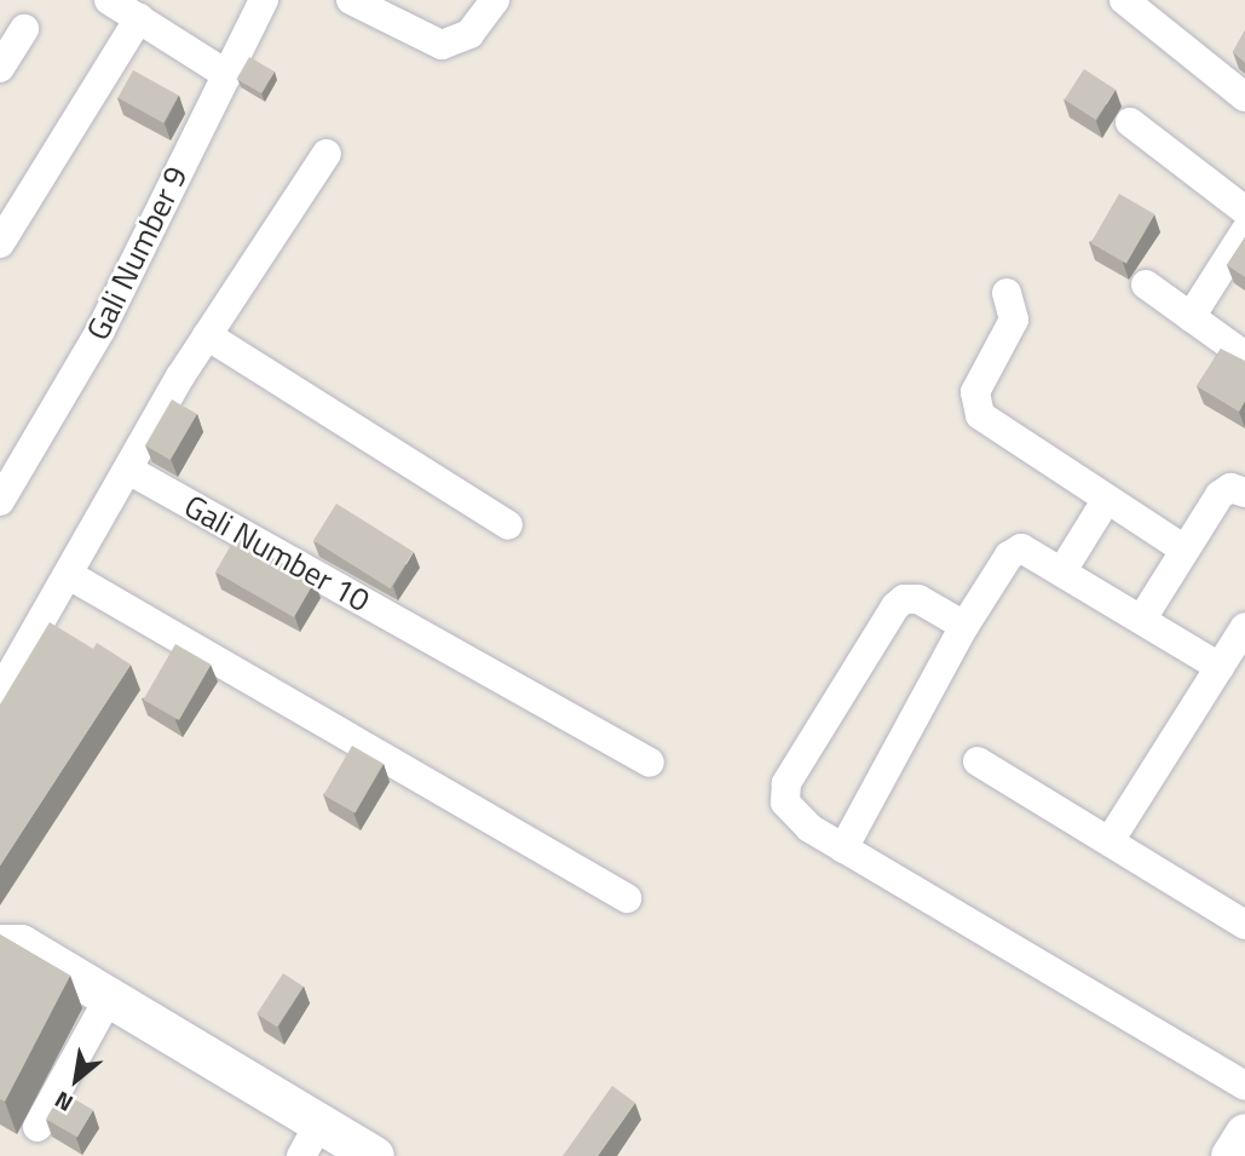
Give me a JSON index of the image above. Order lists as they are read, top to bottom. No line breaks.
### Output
{"streets":{"street":["Gali Number 9","Gali Number 10"]},"north":"bottom left"}
